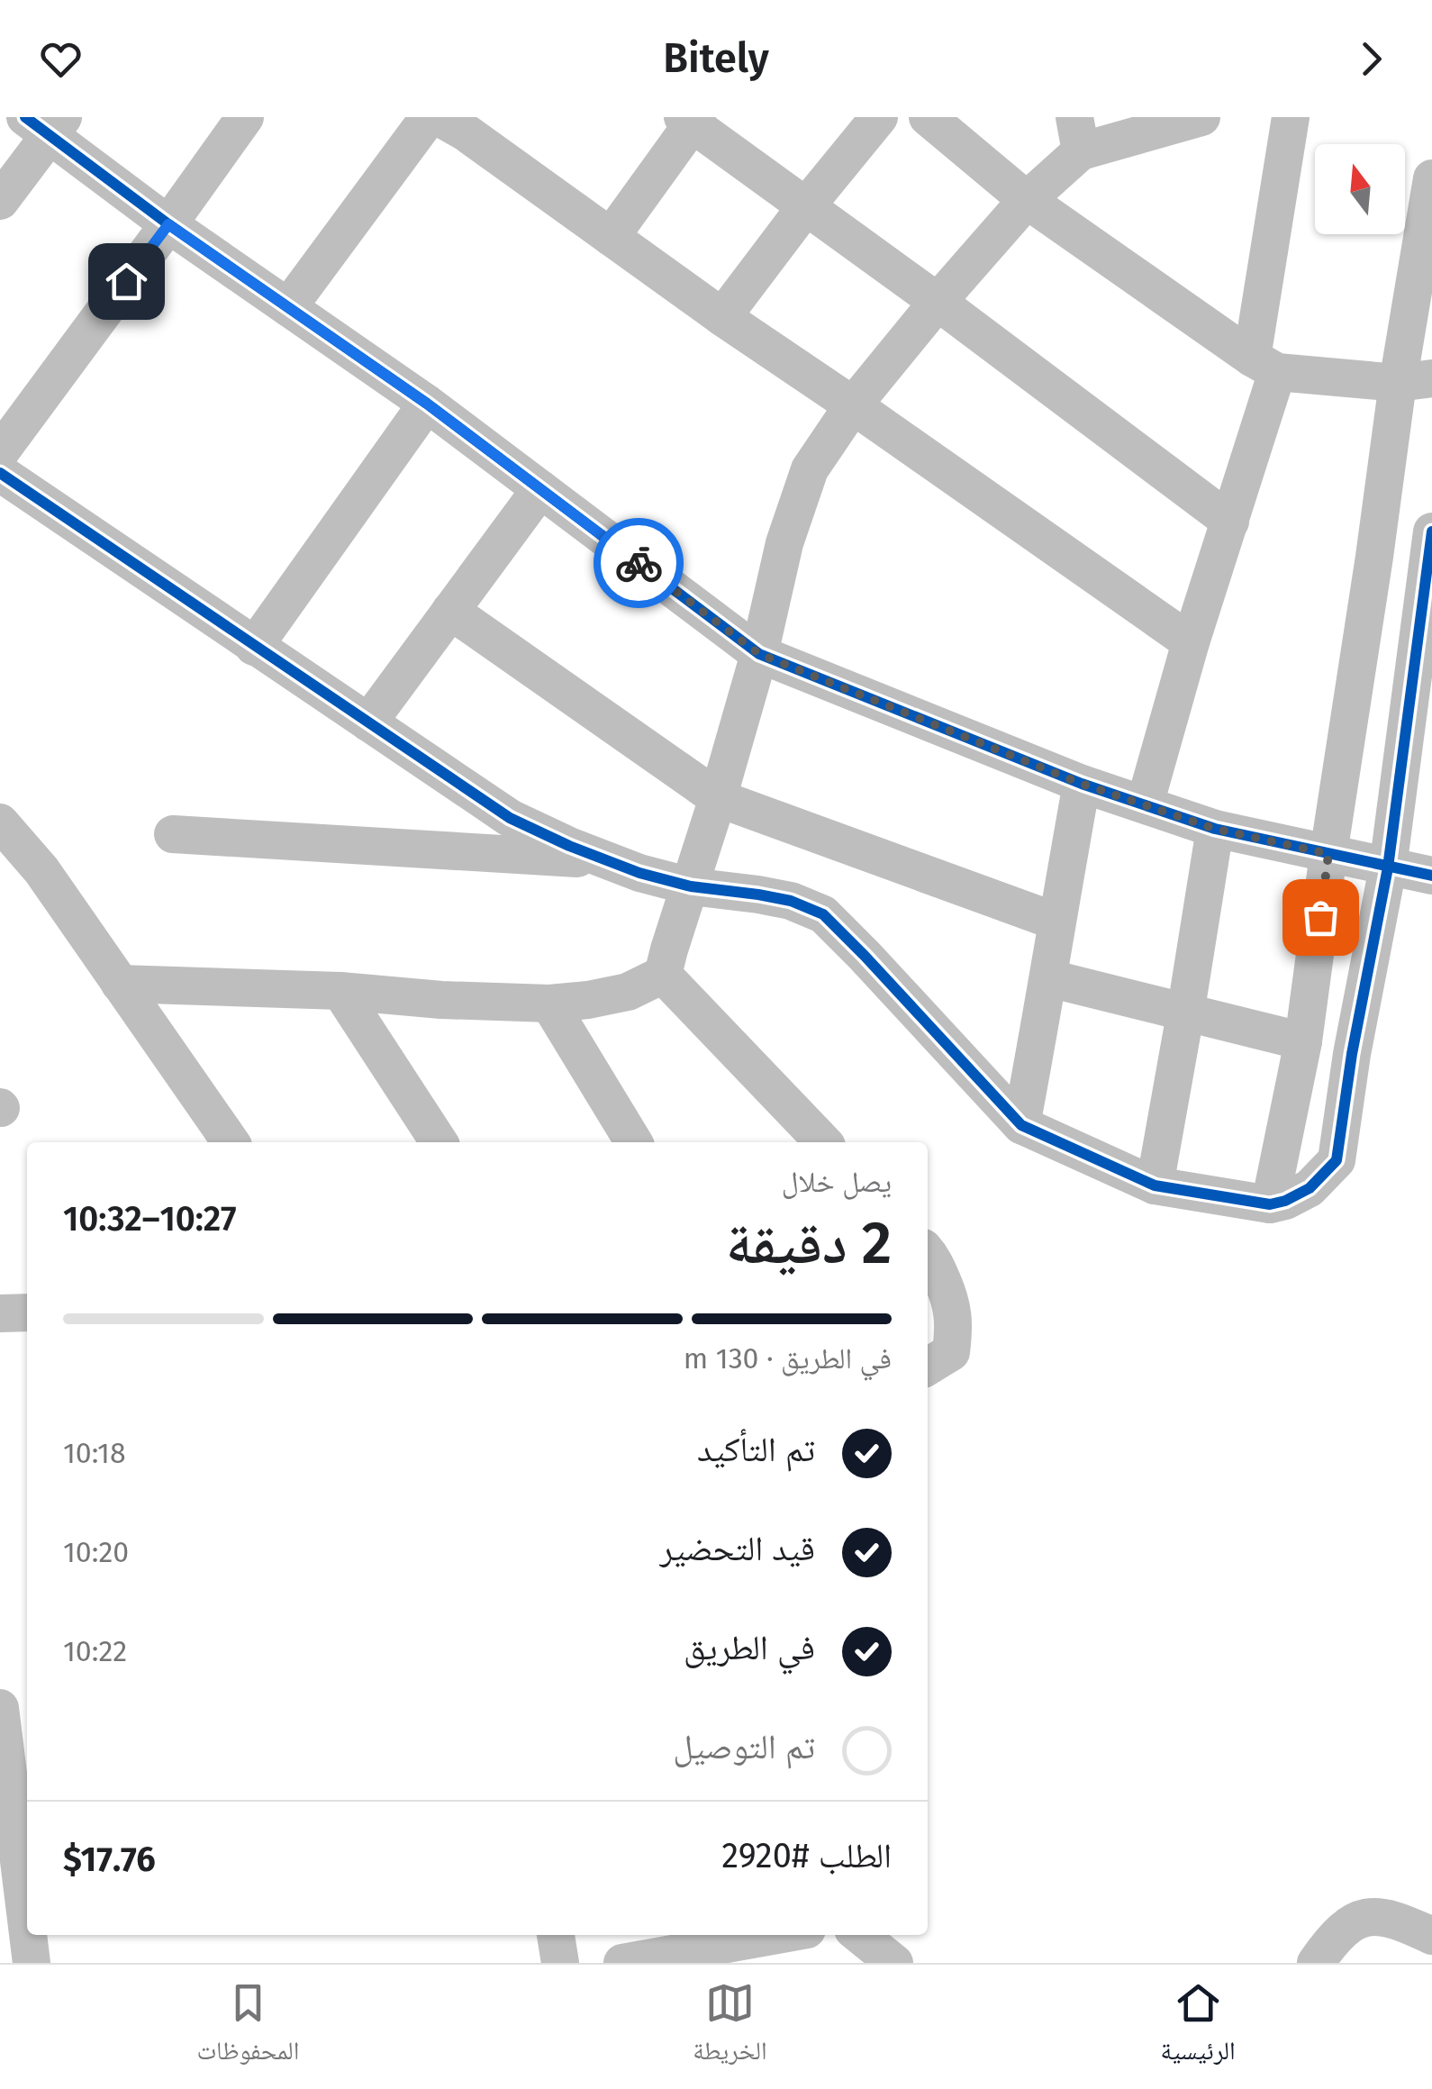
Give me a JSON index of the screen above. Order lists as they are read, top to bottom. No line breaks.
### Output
{"north":"top","page":{"header":"Bitely","heading":["2 دقيقة","يصل خلال","10:27–10:32"],"panel":["الطلب #2920","$17.76"],"bar":"في الطريق · 130 m","list":[["تم التأكيد","10:18"],["قيد التحضير","10:20"],["في الطريق","10:22"],"تم التوصيل"],"tabs":["الرئيسية","الخريطة","المحفوظات"]}}
